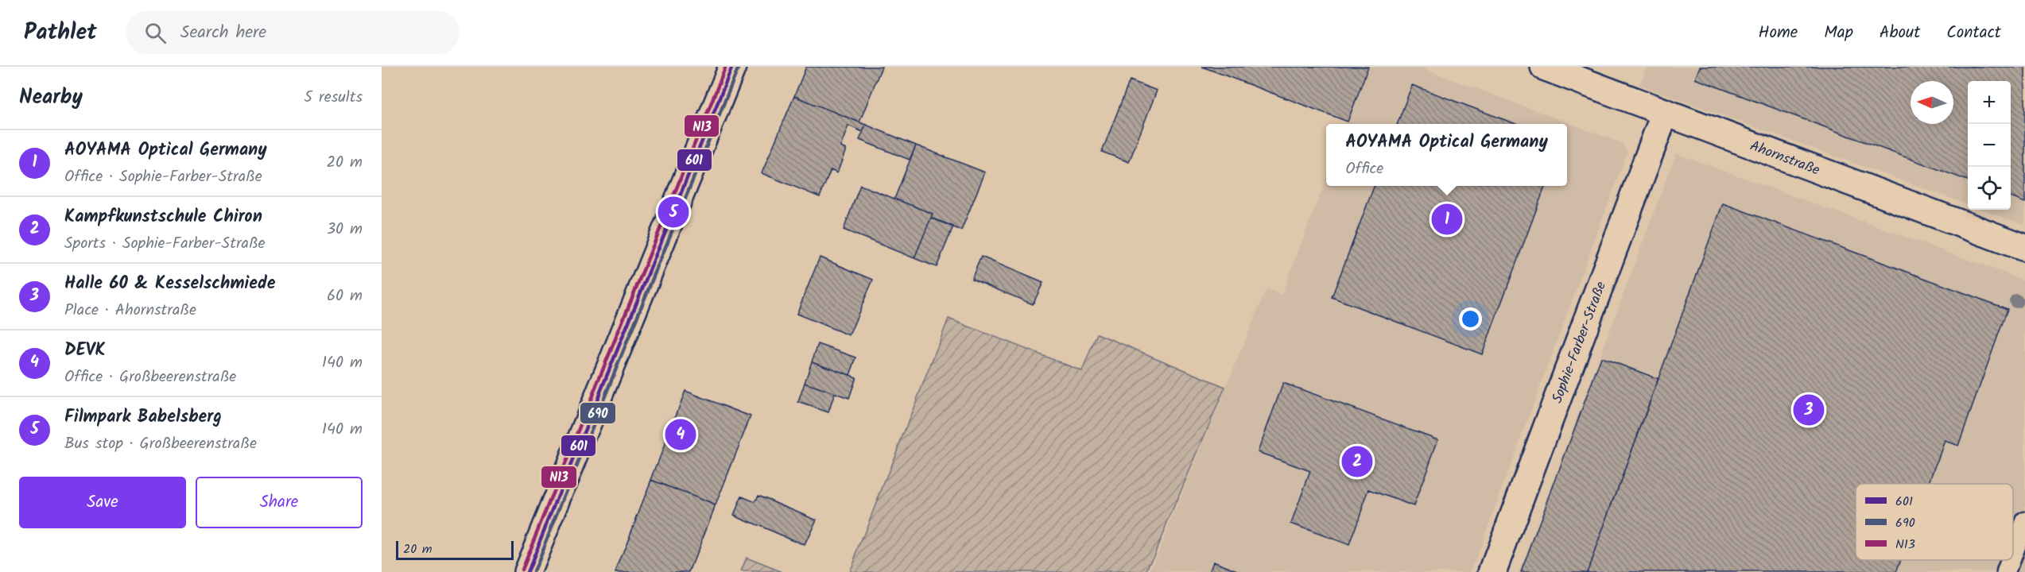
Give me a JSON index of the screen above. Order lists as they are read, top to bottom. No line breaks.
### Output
{"streets":{"street":["Ahornstraße","Sophie-Farber-Straße"]},"crossings":[["Ahornstraße","Sophie-Farber-Straße"]],"lines":["transit line 601","transit line N13","transit line 690"],"legend":["601","690","N13"],"scale_bar":"20 m","north":"left","page":{"header":"Pathlet","search":"Search here","nav":["Home","Map","About","Contact"],"heading":["Nearby","5 results"],"map_buttons":["+","−"],"popup":["AOYAMA Optical Germany","Office"],"list":[{"mark":"1","name":"AOYAMA Optical Germany","note":"Office · Sophie-Farber-Straße","value":"20 m"},{"mark":"2","name":"Kampfkunstschule Chiron","note":"Sports · Sophie-Farber-Straße","value":"30 m"},{"mark":"3","name":"Halle 60 & Kesselschmiede","note":"Place · Ahornstraße","value":"60 m"},{"mark":"4","name":"DEVK","note":"Office · Großbeerenstraße","value":"140 m"},{"mark":"5","name":"Filmpark Babelsberg","note":"Bus stop · Großbeerenstraße","value":"140 m"}],"pins":["5","1","3","4","2"],"buttons":["Save","Share"],"scale":"20 m"}}
